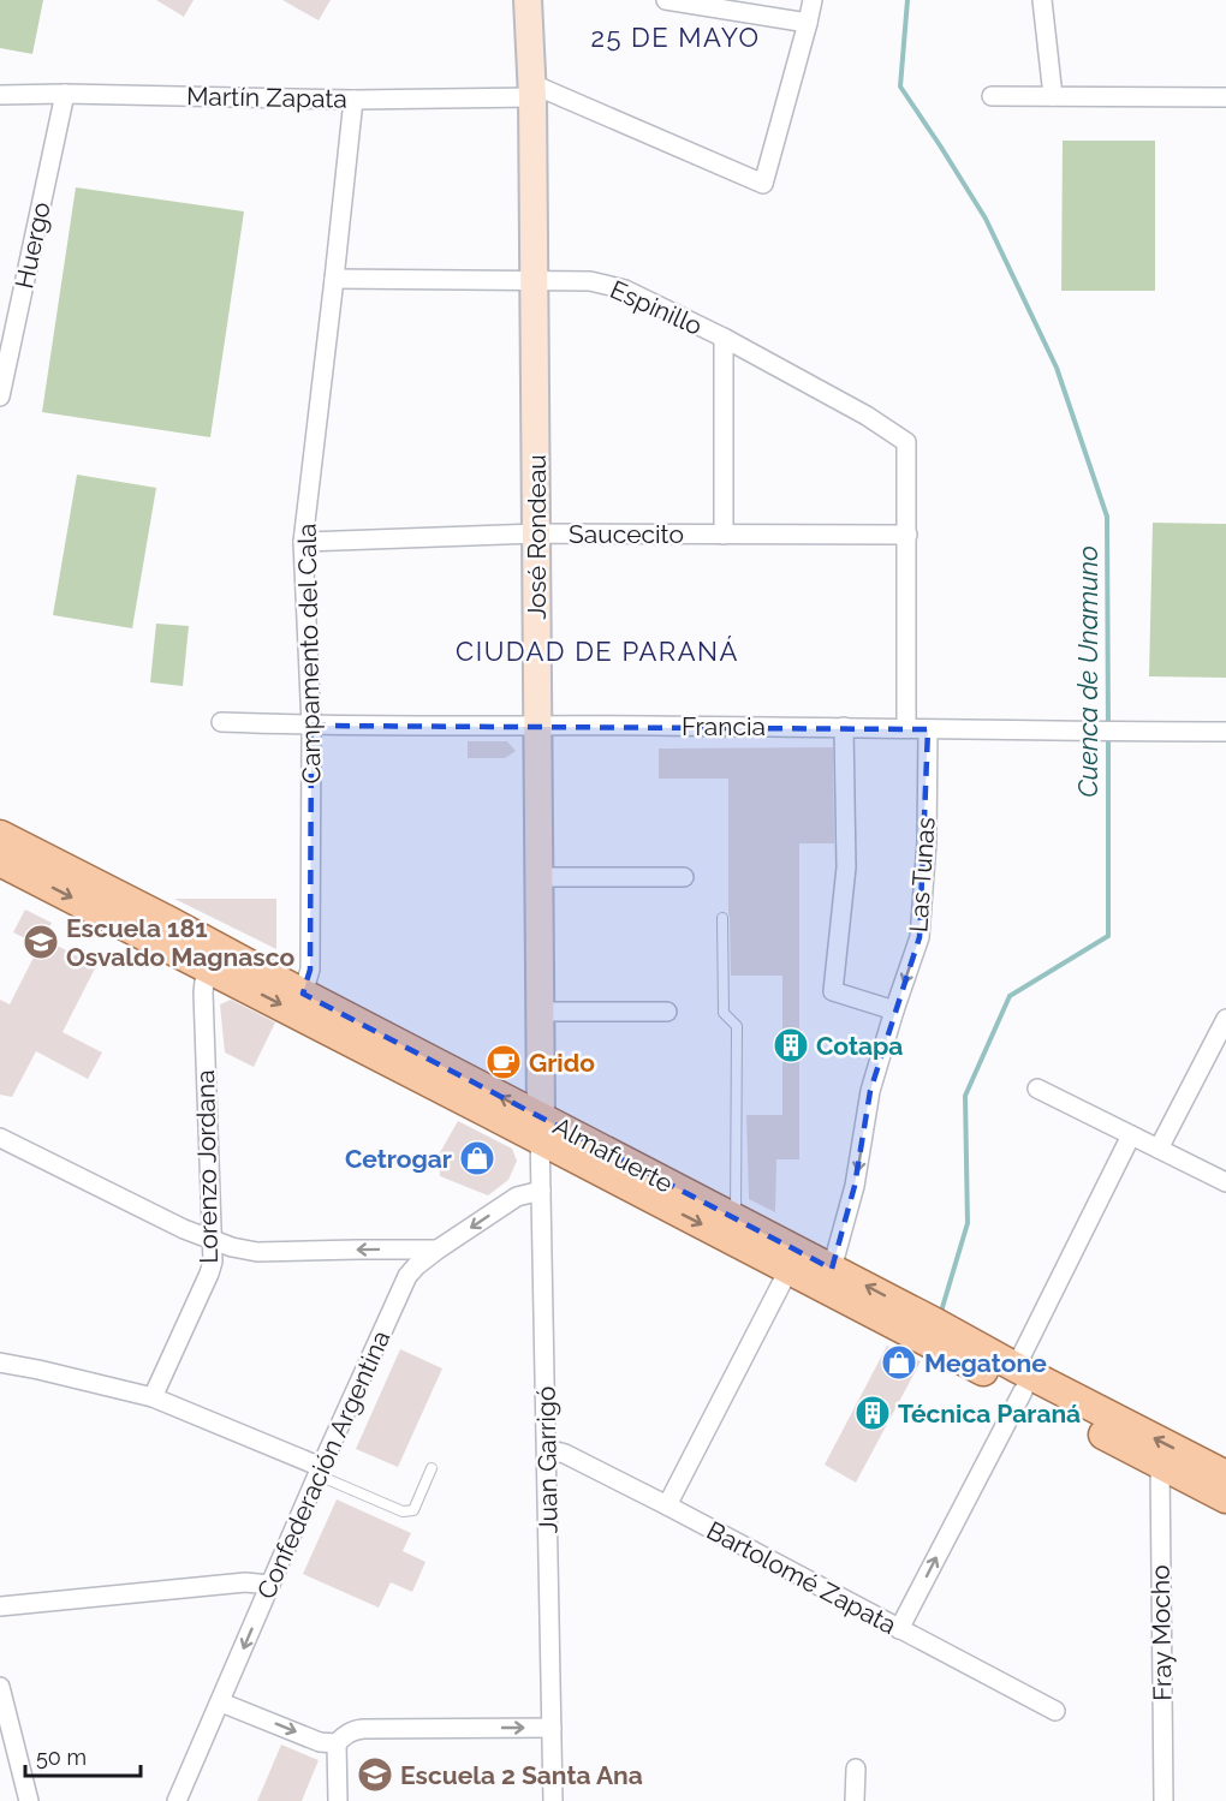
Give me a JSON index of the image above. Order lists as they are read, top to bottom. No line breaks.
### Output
{"streets":{"main road":["Almafuerte"],"street":["Martín Zapata","Huergo","Espinillo","Saucecito","José Rondeau","Campamento del Cala","Francia","Las Tunas","Lorenzo Jordana","Juan Garrigó","Confederación Argentina","Bartolomé Zapata","Fray Mocho"]},"crossings":[["Martín Zapata","Huergo"],["Martín Zapata","José Rondeau"],["Martín Zapata","Campamento del Cala"],["Espinillo","Saucecito"],["Espinillo","José Rondeau"],["Espinillo","Campamento del Cala"],["Saucecito","José Rondeau"],["Saucecito","Campamento del Cala"],["José Rondeau","Francia"],["José Rondeau","Almafuerte"],["José Rondeau","Juan Garrigó"],["Campamento del Cala","Francia"],["Campamento del Cala","Almafuerte"],["Francia","Las Tunas"],["Las Tunas","Almafuerte"],["Almafuerte","Lorenzo Jordana"],["Almafuerte","Juan Garrigó"],["Almafuerte","Fray Mocho"],["Juan Garrigó","Confederación Argentina"],["Juan Garrigó","Bartolomé Zapata"]],"one_way":["Las Tunas"],"districts":["25 DE MAYO","CIUDAD DE PARANÁ"],"water":["Cuenca de Unamuno"],"places":{"school or university":["Escuela 181 Osvaldo Magnasco","Escuela 2 Santa Ana"],"building":["Cotapa","Técnica Paraná"],"cafe":["Grido"],"shop":["Cetrogar","Megatone"]},"scale_bar":"50 m"}
